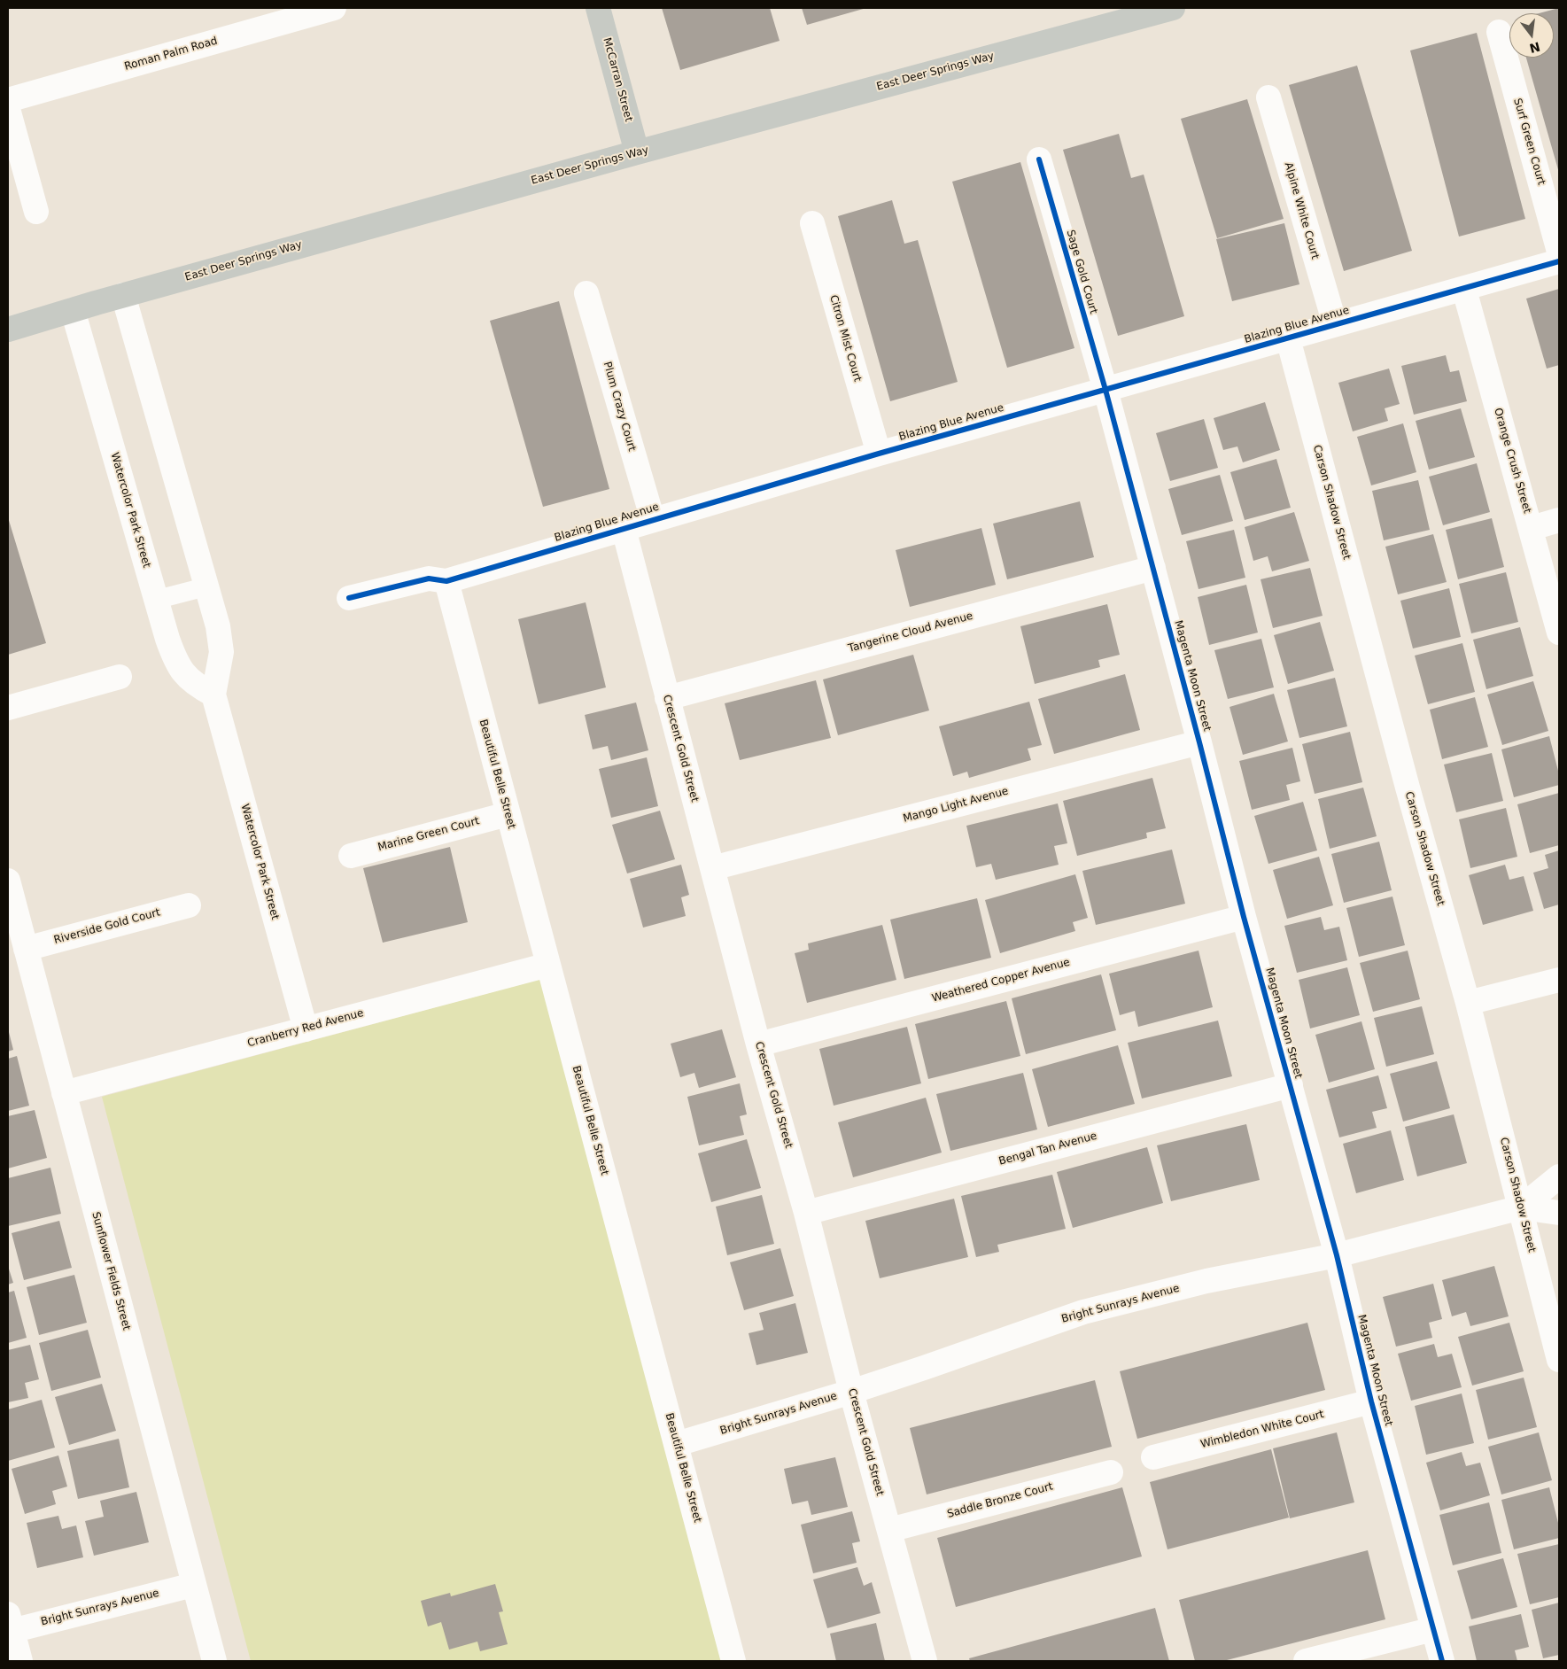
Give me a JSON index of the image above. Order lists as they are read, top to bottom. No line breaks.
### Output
{"streets":{"street":["Roman Palm Road","East Deer Springs Way","McCarran Street","Surf Green Court","Alpine White Court","Sage Gold Court","Blazing Blue Avenue","Citron Mist Court","Plum Crazy Court","Orange Crush Street","Carson Shadow Street","Watercolor Park Street","Tangerine Cloud Avenue","Magenta Moon Street","Crescent Gold Street","Beautiful Belle Street","Mango Light Avenue","Marine Green Court","Riverside Gold Court","Weathered Copper Avenue","Cranberry Red Avenue","Bengal Tan Avenue","Sunflower Fields Street","Bright Sunrays Avenue","Wimbledon White Court","Saddle Bronze Court"]},"crossings":[["East Deer Springs Way","McCarran Street"],["East Deer Springs Way","Watercolor Park Street"],["Alpine White Court","Blazing Blue Avenue"],["Sage Gold Court","Blazing Blue Avenue"],["Sage Gold Court","Magenta Moon Street"],["Blazing Blue Avenue","Citron Mist Court"],["Blazing Blue Avenue","Plum Crazy Court"],["Blazing Blue Avenue","Orange Crush Street"],["Blazing Blue Avenue","Carson Shadow Street"],["Blazing Blue Avenue","Magenta Moon Street"],["Blazing Blue Avenue","Crescent Gold Street"],["Blazing Blue Avenue","Beautiful Belle Street"],["Carson Shadow Street","Bright Sunrays Avenue"],["Watercolor Park Street","Cranberry Red Avenue"],["Tangerine Cloud Avenue","Magenta Moon Street"],["Tangerine Cloud Avenue","Crescent Gold Street"],["Magenta Moon Street","Mango Light Avenue"],["Magenta Moon Street","Weathered Copper Avenue"],["Magenta Moon Street","Bengal Tan Avenue"],["Magenta Moon Street","Bright Sunrays Avenue"],["Magenta Moon Street","Wimbledon White Court"],["Crescent Gold Street","Mango Light Avenue"],["Crescent Gold Street","Weathered Copper Avenue"],["Crescent Gold Street","Bengal Tan Avenue"],["Crescent Gold Street","Bright Sunrays Avenue"],["Crescent Gold Street","Saddle Bronze Court"],["Beautiful Belle Street","Marine Green Court"],["Beautiful Belle Street","Cranberry Red Avenue"],["Beautiful Belle Street","Bright Sunrays Avenue"],["Riverside Gold Court","Sunflower Fields Street"],["Cranberry Red Avenue","Sunflower Fields Street"],["Sunflower Fields Street","Bright Sunrays Avenue"]],"north":"bottom"}
